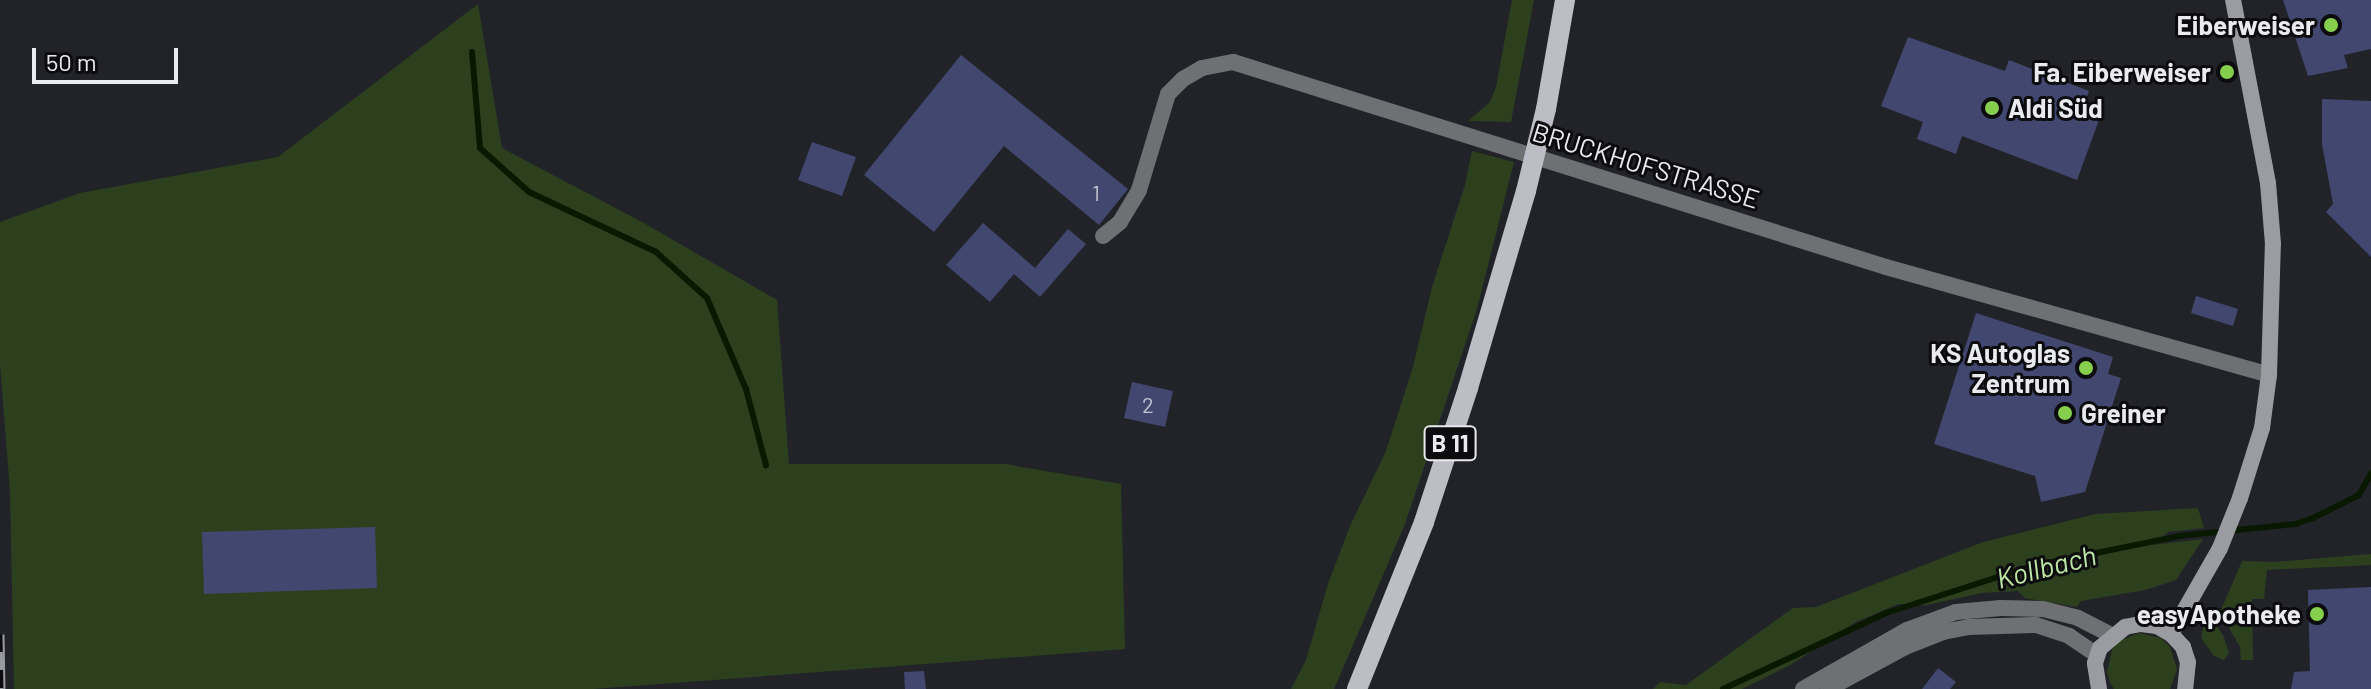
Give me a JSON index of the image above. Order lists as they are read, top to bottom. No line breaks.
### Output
{"streets":{"main road":["B 11"],"street":["BRUCKHOFSTRASSE"]},"water":["Kollbach"],"places":["Eiberweiser","Fa. Eiberweiser","Aldi Süd","KS Autoglas Zentrum","Greiner","easyApotheke"],"house_numbers":["1","2"],"scale_bar":"50 m"}
